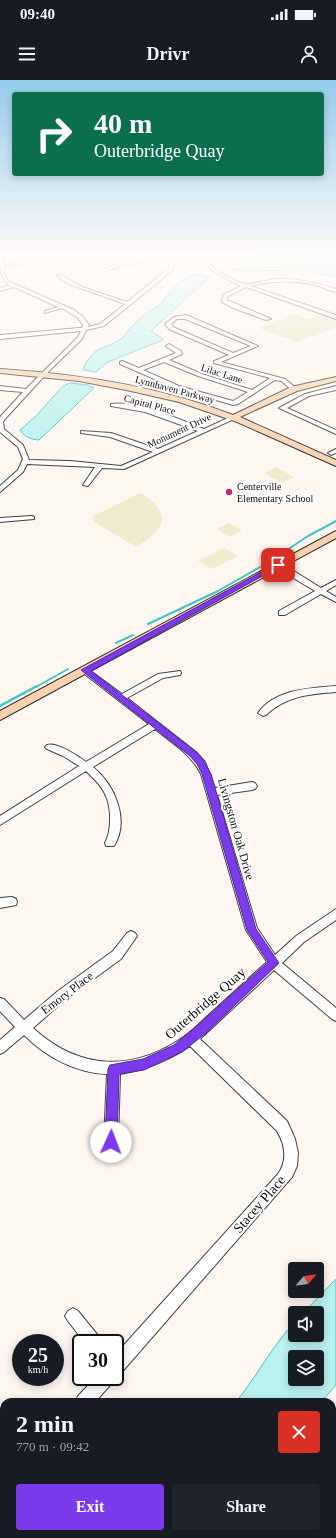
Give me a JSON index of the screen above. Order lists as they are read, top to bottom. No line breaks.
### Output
{"streets":{"main road":["Lynnhaven Parkway","Monument Drive"],"street":["Lilac Lane","Capital Place","Livingston Oak Drive","Emory Place","Outerbridge Quay","Stacey Place"]},"crossings":[["Lynnhaven Parkway","Monument Drive"],["Capital Place","Monument Drive"],["Livingston Oak Drive","Outerbridge Quay"],["Emory Place","Outerbridge Quay"],["Outerbridge Quay","Stacey Place"]],"places":["Centerville Elementary School"],"north":"top right","page":{"status":"09:40","header":"Drivr","turn":["40 m","Outerbridge Quay"],"speed":"25 km/h","limit":"30","heading":["2 min","770 m · 09:42"],"buttons":["Exit","Share"]}}
